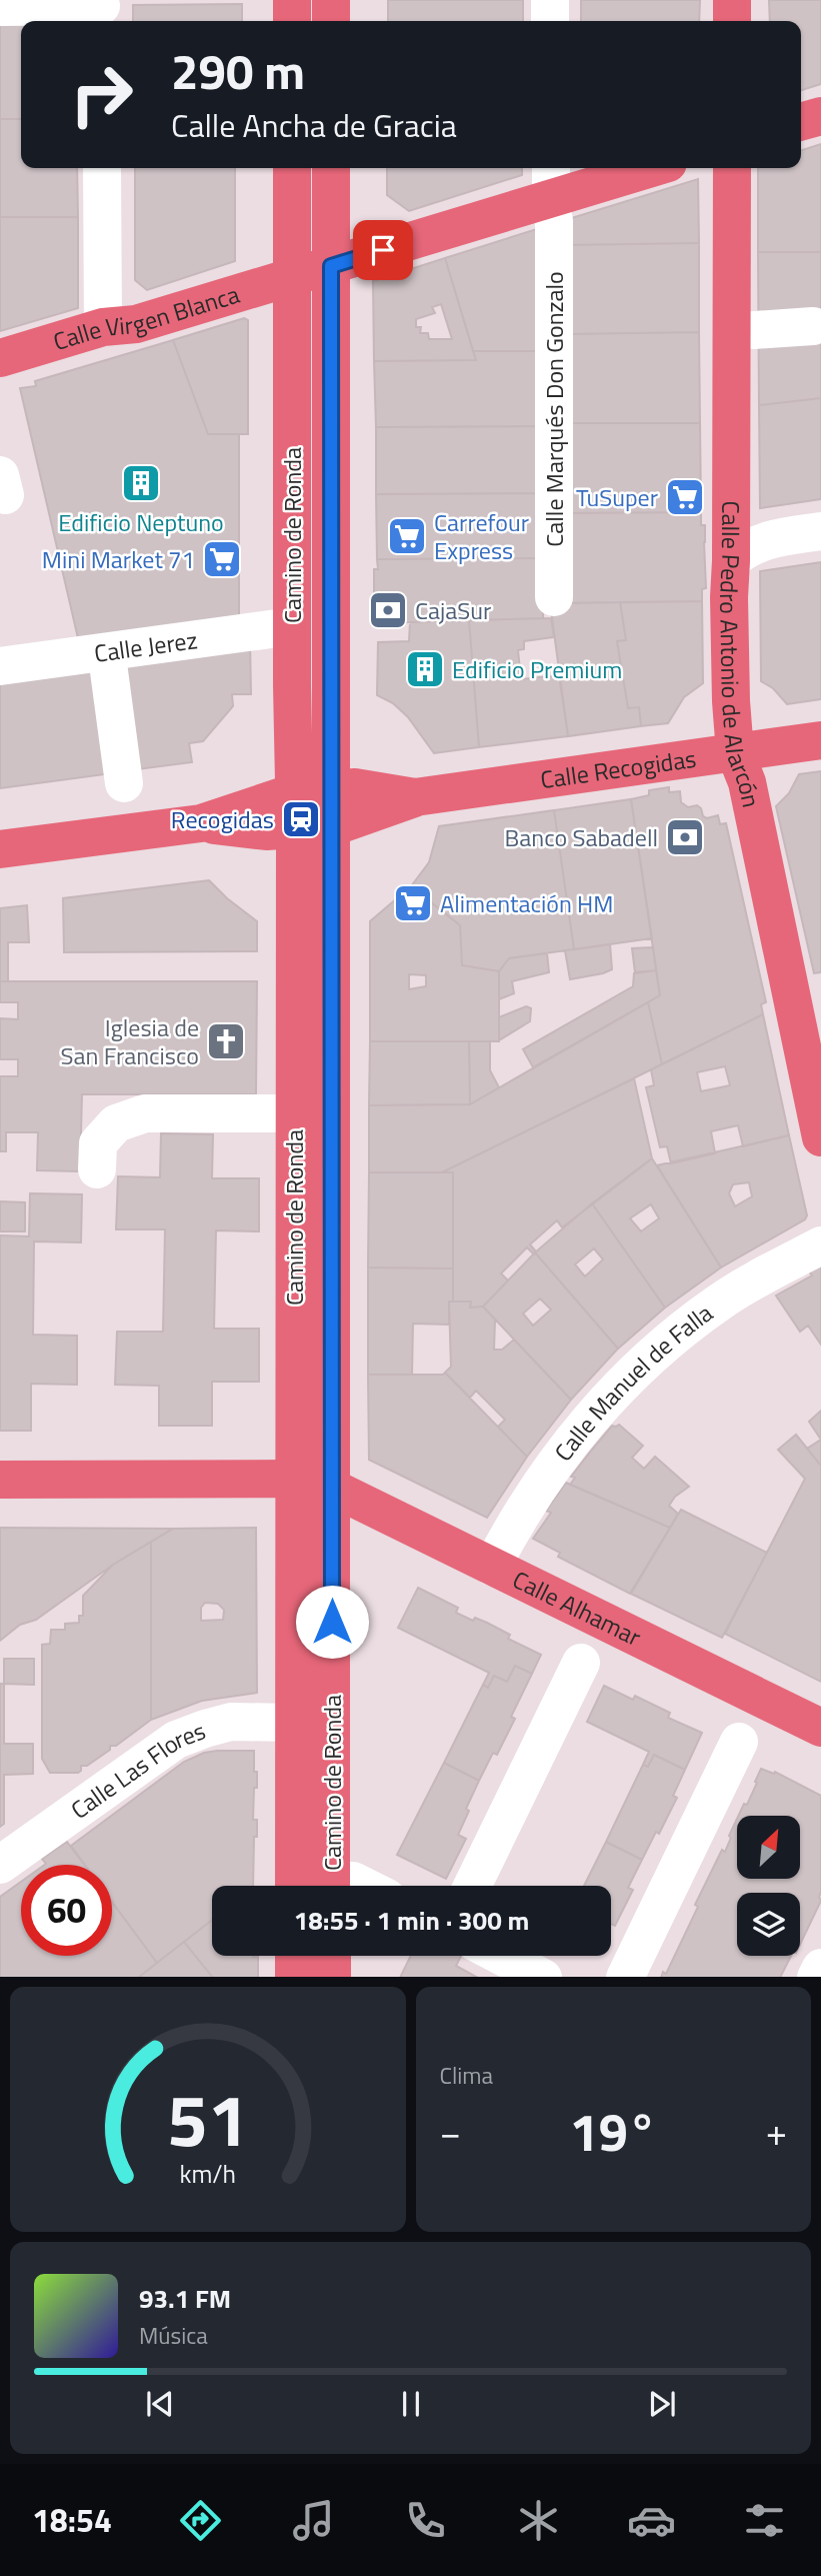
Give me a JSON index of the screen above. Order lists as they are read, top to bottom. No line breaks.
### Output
{"streets":{"main road":["Calle Virgen Blanca","Camino de Ronda","Calle Pedro Antonio de Alarcón","Calle Recogidas","Calle Alhamar"],"street":["Calle Marqués Don Gonzalo","Calle Jerez","Calle Manuel de Falla","Calle Las Flores"]},"crossings":[["Calle Virgen Blanca","Camino de Ronda"],["Camino de Ronda","Calle Jerez"],["Camino de Ronda","Calle Recogidas"],["Camino de Ronda","Calle Alhamar"],["Camino de Ronda","Calle Las Flores"],["Calle Pedro Antonio de Alarcón","Calle Recogidas"],["Calle Manuel de Falla","Calle Alhamar"]],"places":{"building":["Edificio Neptuno","Edificio Premium"],"supermarket":["TuSuper","Carrefour Express","Mini Market 71","Alimentación HM"],"bank":["CajaSur","Banco Sabadell"],"station":["Recogidas"],"church":["Iglesia de San Francisco"]},"north":"top right","page":{"turn":["290 m","Calle Ancha de Gracia"],"limit":"60","trip":"18:55 · 1 min · 300 m","tile":"Clima","heat":["−","19°","+"],"song":["93.1 FM","Música"],"tabs":"18:54","gauge":["51","km/h"]}}
